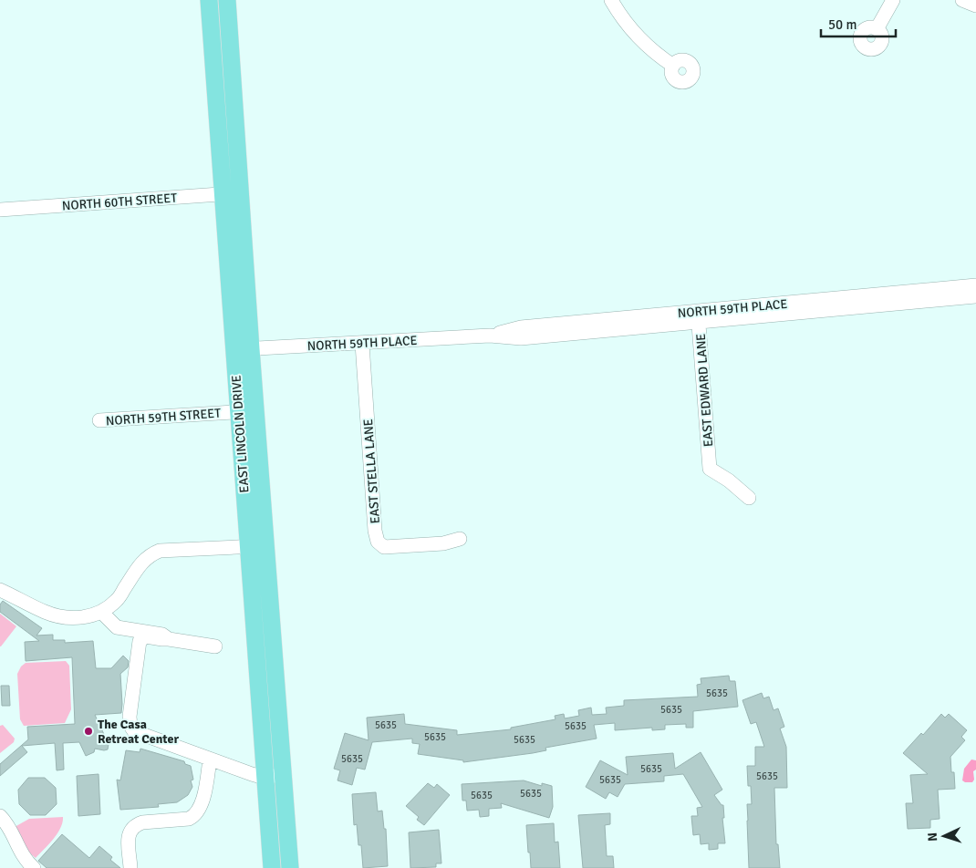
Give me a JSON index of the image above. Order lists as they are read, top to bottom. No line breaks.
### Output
{"streets":{"main road":["EAST LINCOLN DRIVE"],"street":["NORTH 60TH STREET","NORTH 59TH PLACE","EAST EDWARD LANE","NORTH 59TH STREET","EAST STELLA LANE"]},"crossings":[["NORTH 60TH STREET","EAST LINCOLN DRIVE"],["NORTH 59TH PLACE","EAST EDWARD LANE"],["NORTH 59TH PLACE","EAST LINCOLN DRIVE"],["NORTH 59TH PLACE","EAST STELLA LANE"],["NORTH 59TH STREET","EAST LINCOLN DRIVE"]],"places":["The Casa Retreat Center"],"house_numbers":["5635","5635","5635","5635","5635","5635","5635","5635","5635","5635","5635","5635"],"scale_bar":"50 m","north":"left"}
